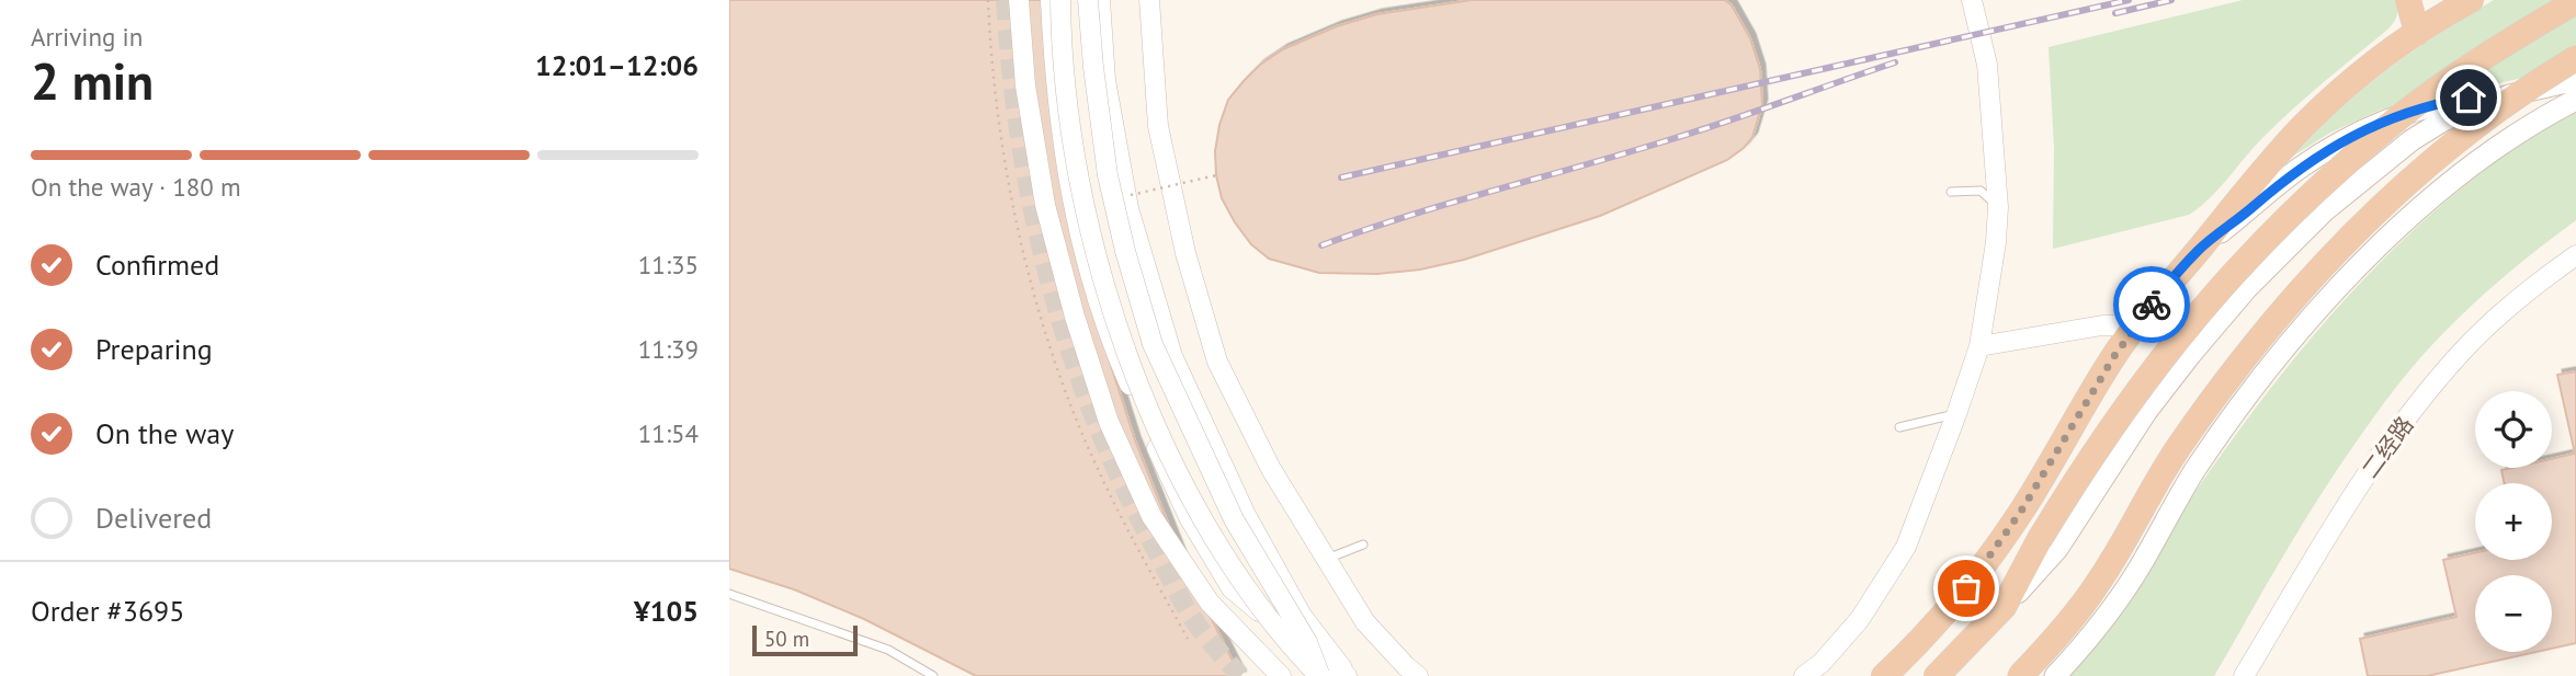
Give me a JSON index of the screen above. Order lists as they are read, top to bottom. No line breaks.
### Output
{"streets":{"street":["二经路"]},"scale_bar":"50 m","page":{"heading":["2 min","Arriving in","12:01–12:06"],"panel":["Order #3695","¥105"],"bar":"On the way · 180 m","list":[["Confirmed","11:35"],["Preparing","11:39"],["On the way","11:54"],"Delivered"],"map_buttons":["+","−"],"scale":"50 m"}}
